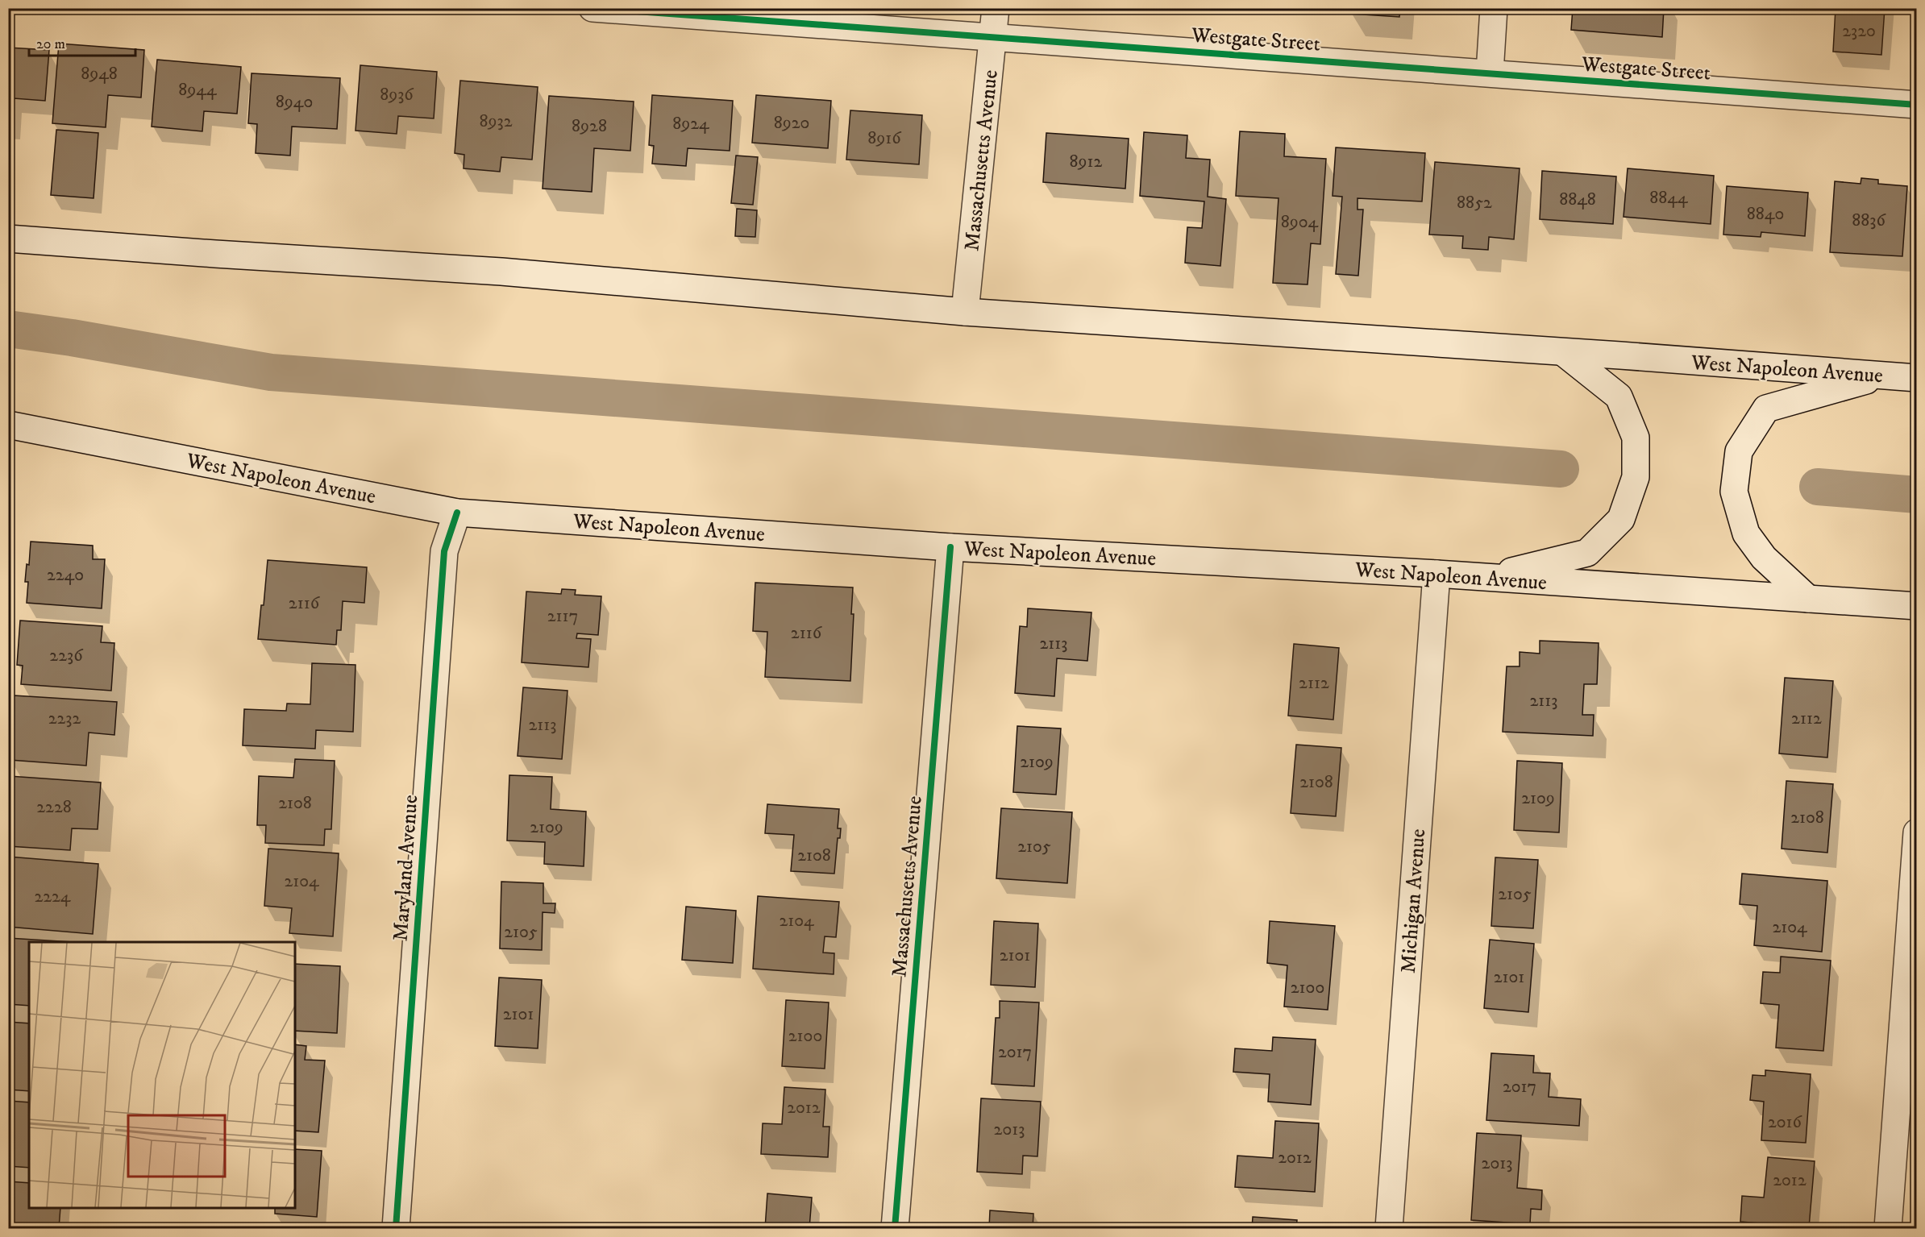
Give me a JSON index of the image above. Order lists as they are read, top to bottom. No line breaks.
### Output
{"streets":{"main road":["Westgate Street","Massachusetts Avenue","West Napoleon Avenue","Maryland Avenue","Michigan Avenue"]},"crossings":[["Westgate Street","Massachusetts Avenue"],["Massachusetts Avenue","West Napoleon Avenue"],["West Napoleon Avenue","Maryland Avenue"],["West Napoleon Avenue","Michigan Avenue"]],"house_numbers":["2320","8948","8944","8936","8940","8932","8920","8924","8928","8916","8912","8844","8848","8852","8840","8836","8904","2240","2116","2117","2116","2113","2236","2112","2113","2232","2112","2113","2109","2108","2109","2108","2228","2108","2109","2105","2108","2104","2105","2224","2104","2104","2105","2101","2101","2100","2101","2100","2017","2017","2012","2016","2013","2012","2013","2012"],"scale_bar":"20 m"}
